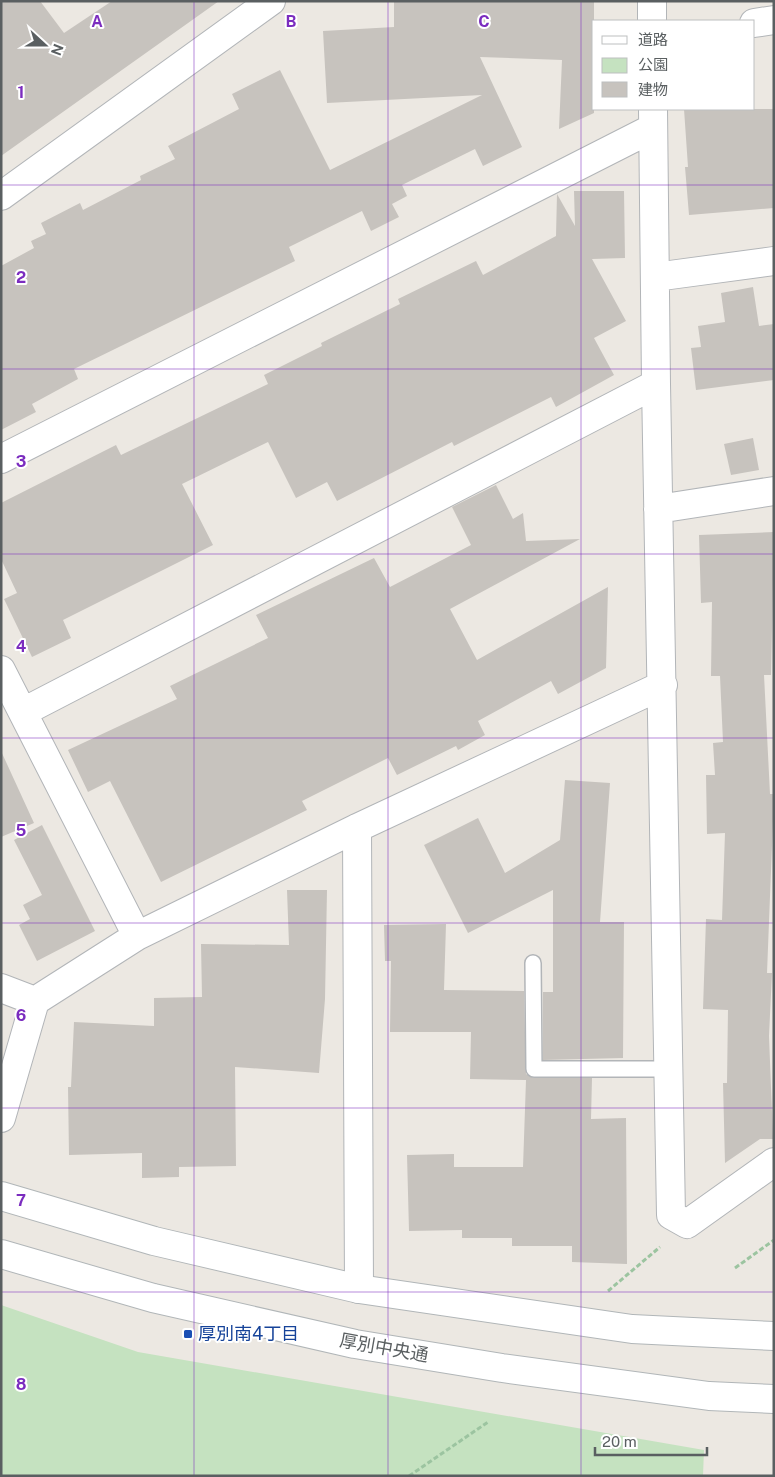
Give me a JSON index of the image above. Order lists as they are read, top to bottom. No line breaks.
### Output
{"streets":{"street":["厚別中央通"]},"places":{"transit":["厚別南4丁目"]},"legend":["道路","公園","建物"],"scale_bar":"20 m","north":"right","grid":{"columns":["A","B","C"],"rows":["1","2","3","4","5","6","7","8"]}}
